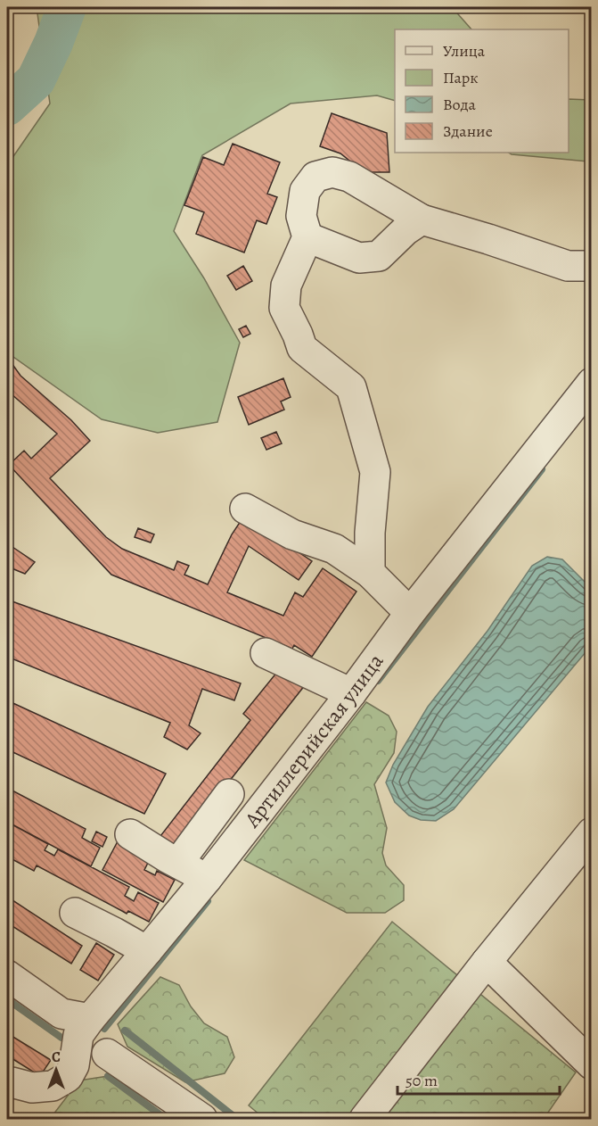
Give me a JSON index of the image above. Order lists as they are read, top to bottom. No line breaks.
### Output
{"streets":{"street":["Артиллерийская улица"]},"legend":["Улица","Парк","Вода","Здание"],"scale_bar":"50 m","north":"top"}
